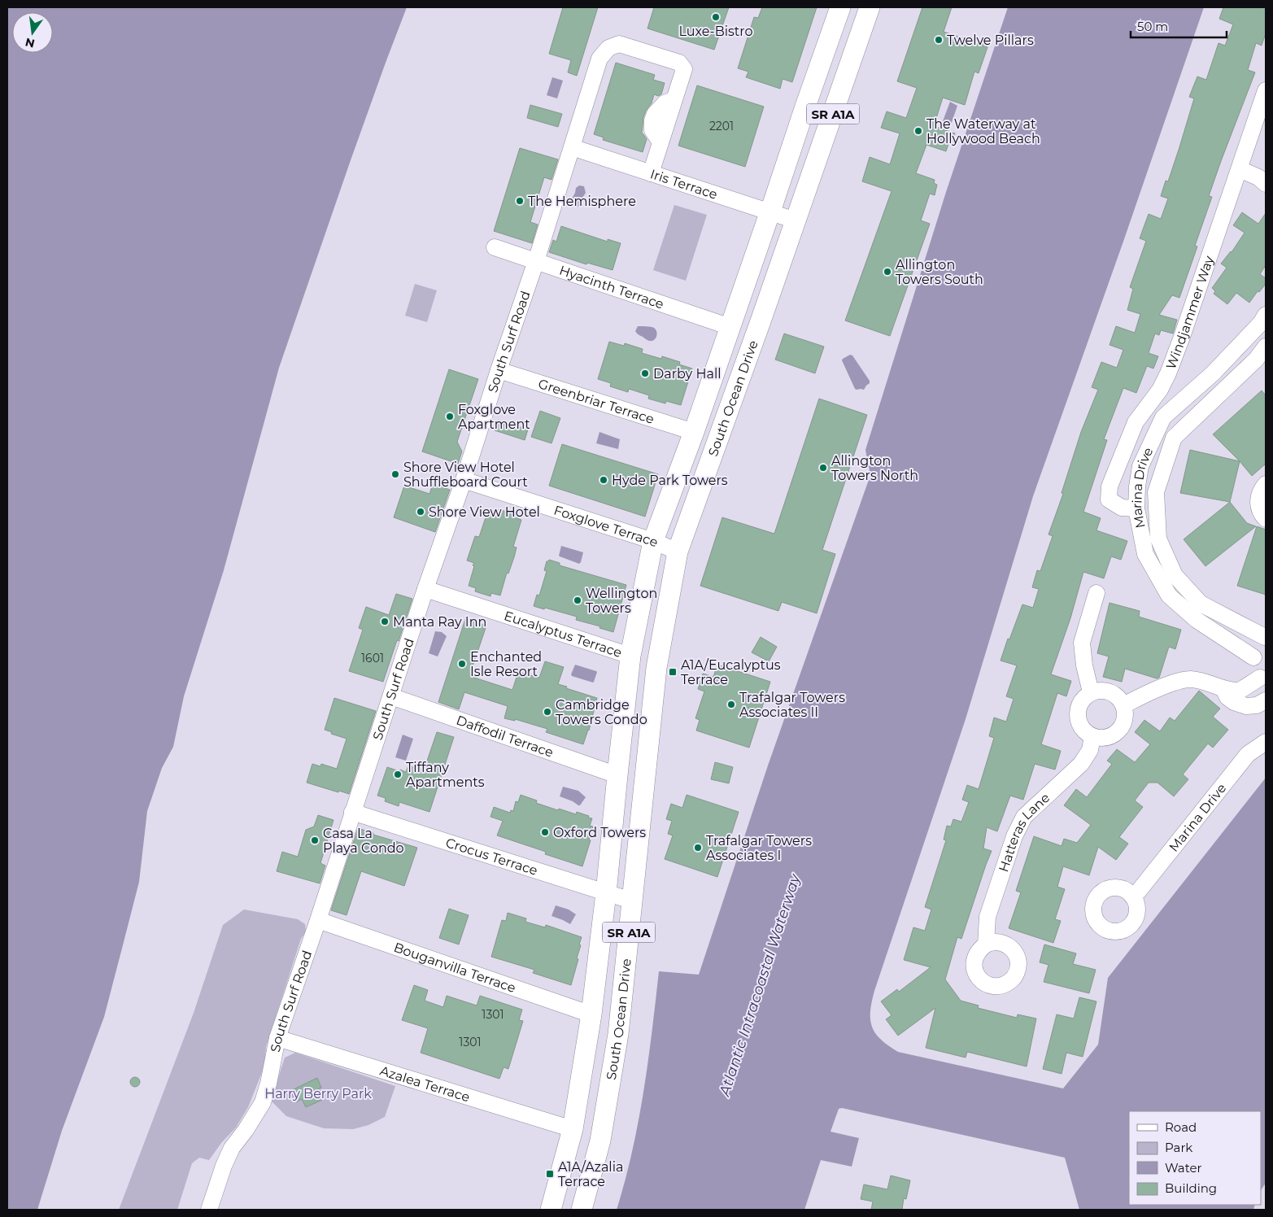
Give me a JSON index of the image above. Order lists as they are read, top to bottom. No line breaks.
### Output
{"streets":{"main road":["SR A1A","South Ocean Drive"],"street":["Iris Terrace","Hyacinth Terrace","Windjammer Way","South Surf Road","Greenbriar Terrace","Marina Drive","Foxglove Terrace","Eucalyptus Terrace","Daffodil Terrace","Hatteras Lane","Crocus Terrace","Bouganvilla Terrace","Azalea Terrace"]},"crossings":[["Iris Terrace","South Surf Road"],["Iris Terrace","South Ocean Drive"],["Hyacinth Terrace","South Surf Road"],["Hyacinth Terrace","South Ocean Drive"],["Windjammer Way","Marina Drive"],["South Surf Road","Greenbriar Terrace"],["South Surf Road","Foxglove Terrace"],["South Surf Road","Eucalyptus Terrace"],["South Surf Road","Daffodil Terrace"],["South Surf Road","Crocus Terrace"],["South Surf Road","Bouganvilla Terrace"],["South Surf Road","Azalea Terrace"],["South Ocean Drive","Greenbriar Terrace"],["South Ocean Drive","Foxglove Terrace"],["South Ocean Drive","Eucalyptus Terrace"],["South Ocean Drive","Daffodil Terrace"],["South Ocean Drive","Crocus Terrace"],["South Ocean Drive","Bouganvilla Terrace"],["South Ocean Drive","Azalea Terrace"]],"water":["Atlantic Intracoastal Waterway"],"parks":["Harry Berry Park"],"places":{"other":["Luxe-Bistro","Twelve Pillars","The Waterway at Hollywood Beach","The Hemisphere","Allington Towers South","Darby Hall","Foxglove Apartment","Allington Towers North","Shore View Hotel Shuffleboard Court","Hyde Park Towers","Shore View Hotel","Wellington Towers","Manta Ray Inn","Enchanted Isle Resort","Trafalgar Towers Associates II","Cambridge Towers Condo","Tiffany Apartments","Oxford Towers","Casa La Playa Condo","Trafalgar Towers Associates I"],"transit":["A1A/Eucalyptus Terrace","A1A/Azalia Terrace"]},"house_numbers":["2201","1601","1301","1301"],"legend":["Road","Park","Water","Building"],"scale_bar":"50 m","north":"bottom"}
